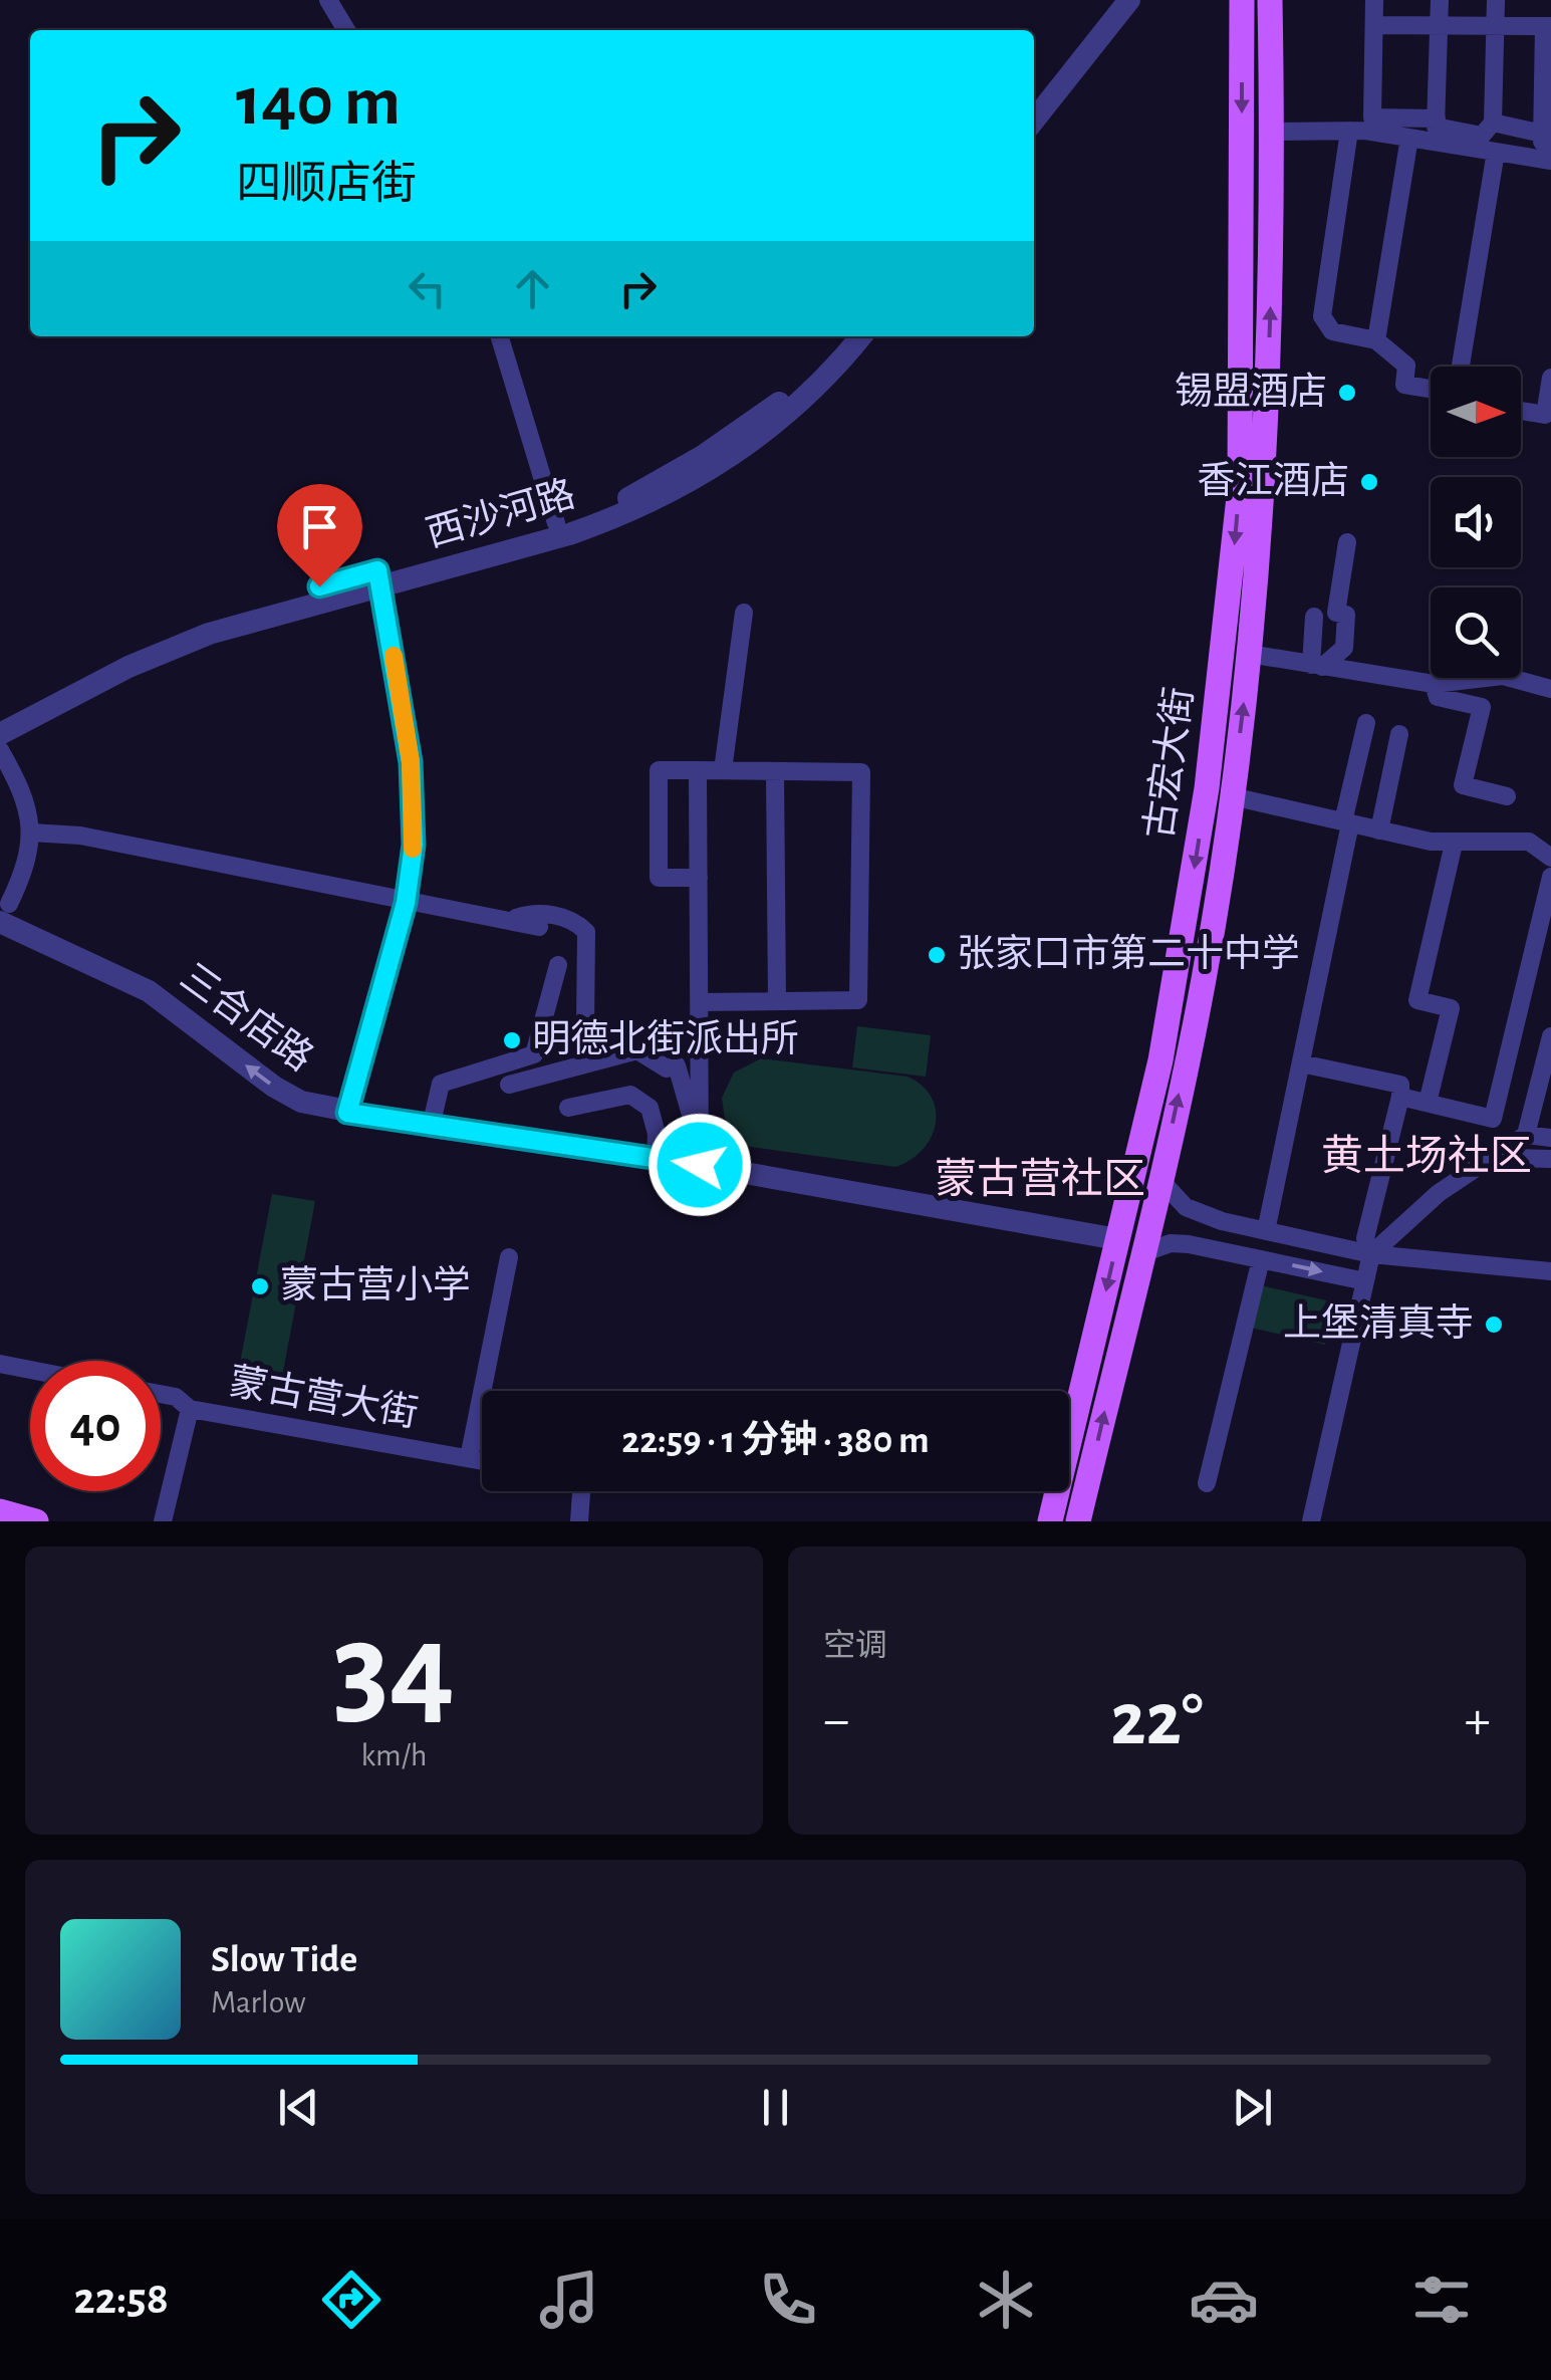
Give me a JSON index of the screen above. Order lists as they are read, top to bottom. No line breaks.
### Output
{"streets":{"main road":["古宏大街"],"street":["西沙河路","三合店路","蒙古营大街"]},"crossings":[["古宏大街","三合店路"]],"districts":["黄土场社区","蒙古营社区"],"places":["锡盟酒店","香江酒店","张家口市第二十中学","明德北街派出所","蒙古营小学","上堡清真寺"],"north":"right","page":{"turn":["140 m","四顺店街"],"limit":"40","trip":"22:59 · 1 分钟 · 380 m","tile":[["34","km/h"],"空调"],"heat":["−","22°","+"],"song":["Slow Tide","Marlow"],"tabs":"22:58"}}
